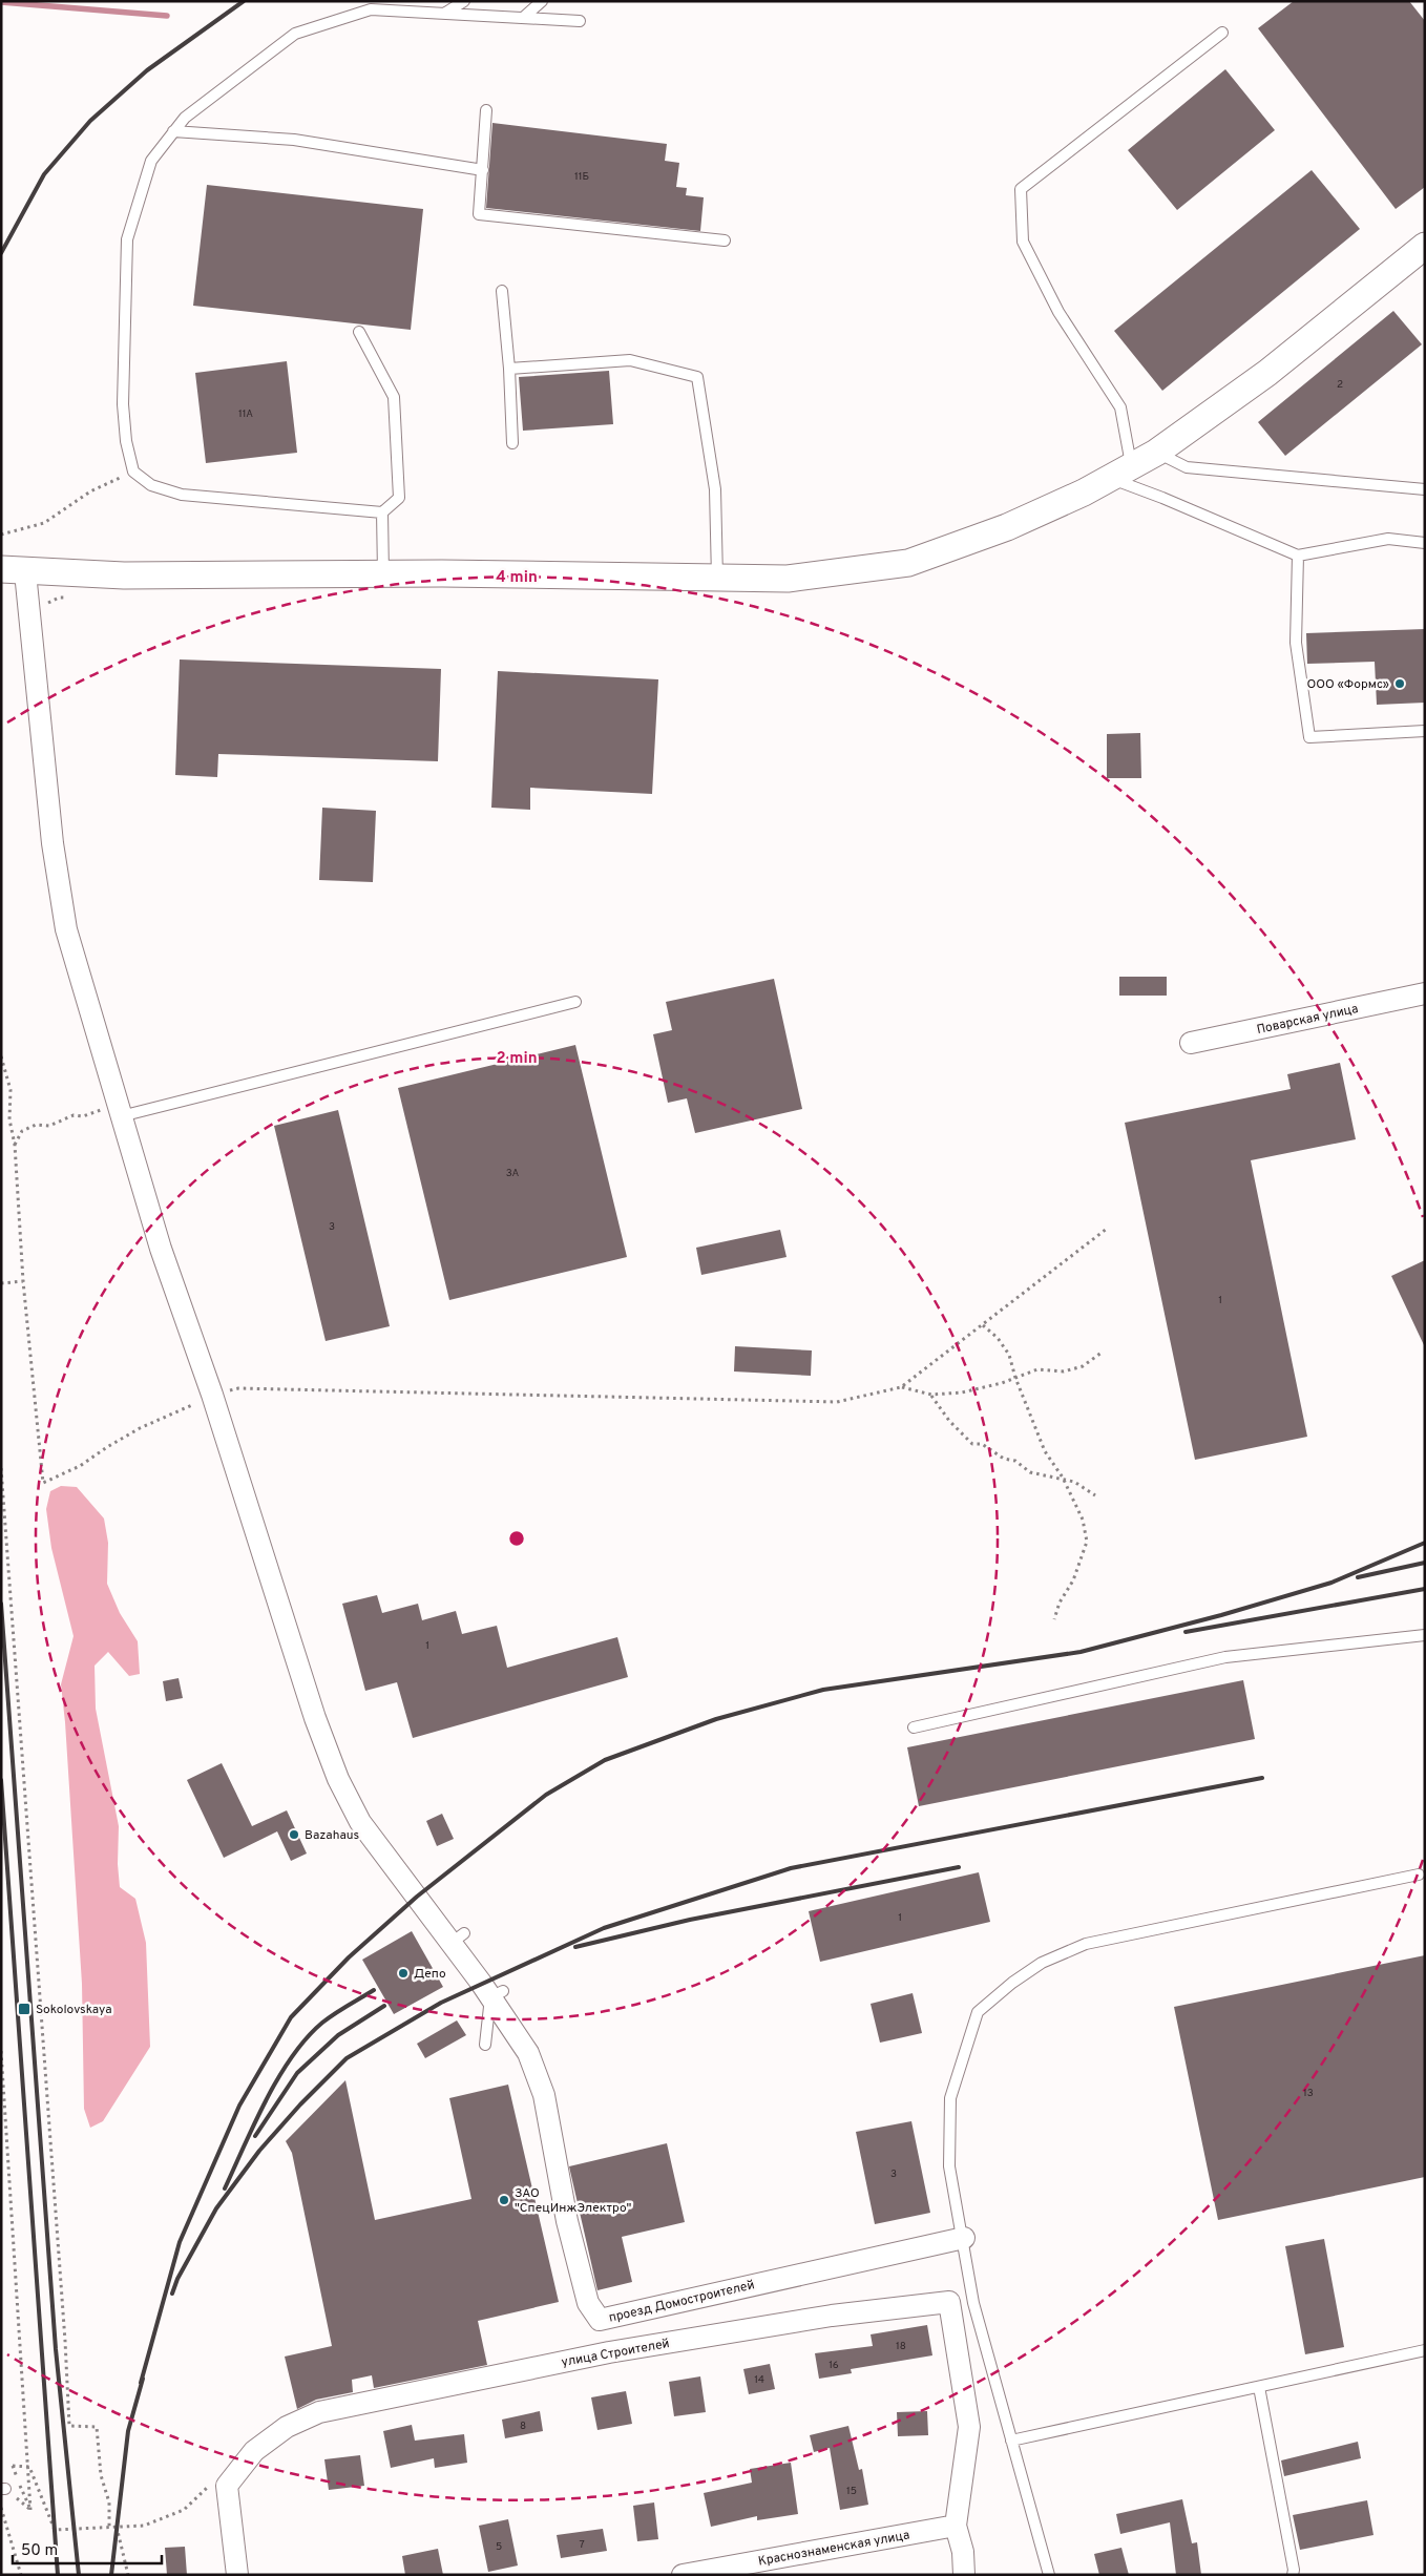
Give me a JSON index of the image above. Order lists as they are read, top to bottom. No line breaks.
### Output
{"streets":{"street":["Поварская улица","проезд Домостроителей","улица Строителей","Краснознаменская улица"]},"crossings":[["улица Строителей","Краснознаменская улица"]],"places":{"other":["ООО «Формс»","Bazahaus","Депо","ЗАО \"СпецИнжЭлектро\""],"transit":["Sokolovskaya"]},"house_numbers":["11Б","2","11А","3А","3","1","1","1","13","3","18","16","14","8","15","7","5"],"scale_bar":"50 m","rings":["4 min","2 min"]}
